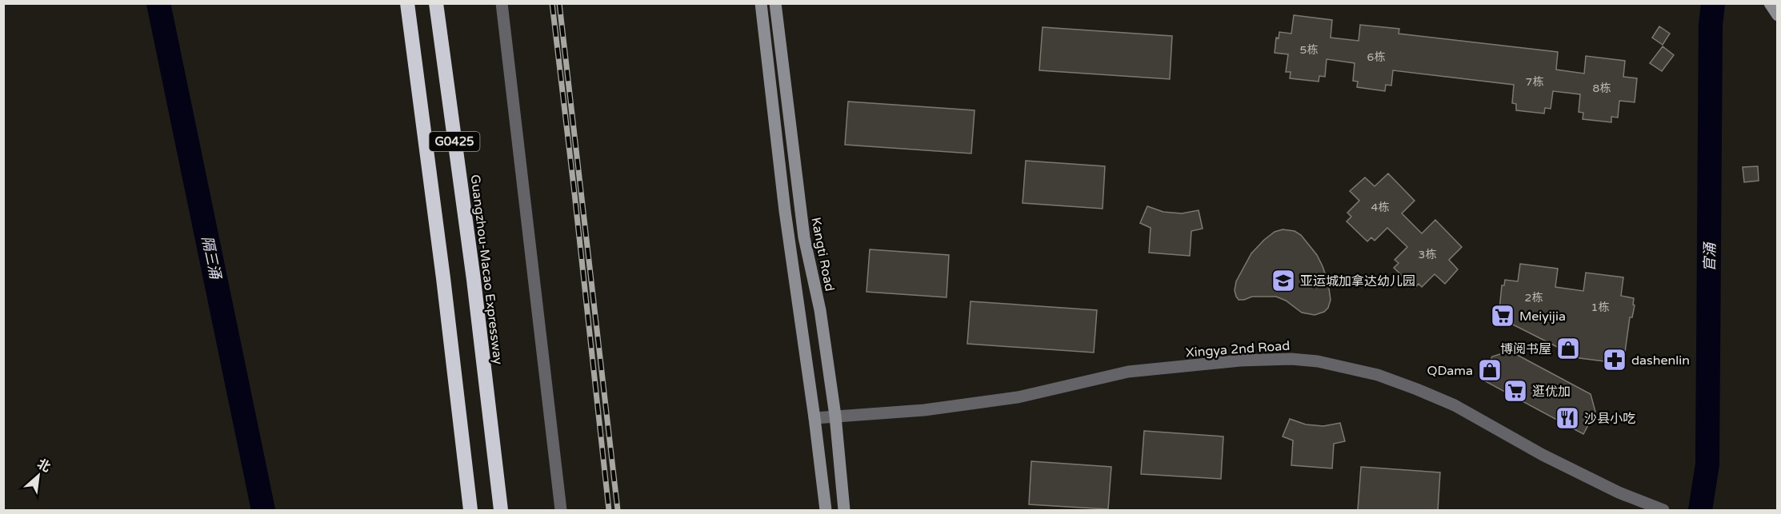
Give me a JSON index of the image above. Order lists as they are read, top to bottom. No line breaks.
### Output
{"streets":{"highway":["G0425","Guangzhou-Macao Expressway"],"street":["Kangti Road","Xingya 2nd Road"]},"crossings":[["Kangti Road","Xingya 2nd Road"]],"water":["隔三涌","官涌"],"places":{"school or university":["亚运城加拿达幼儿园"],"supermarket":["Meiyijia","逛优加"],"shop":["博阅书屋","QDama"],"pharmacy":["dashenlin"],"restaurant":["沙县小吃"]},"house_numbers":["5栋","6栋","7栋","8栋","4栋","3栋","2栋","1栋"],"north":"top right"}
